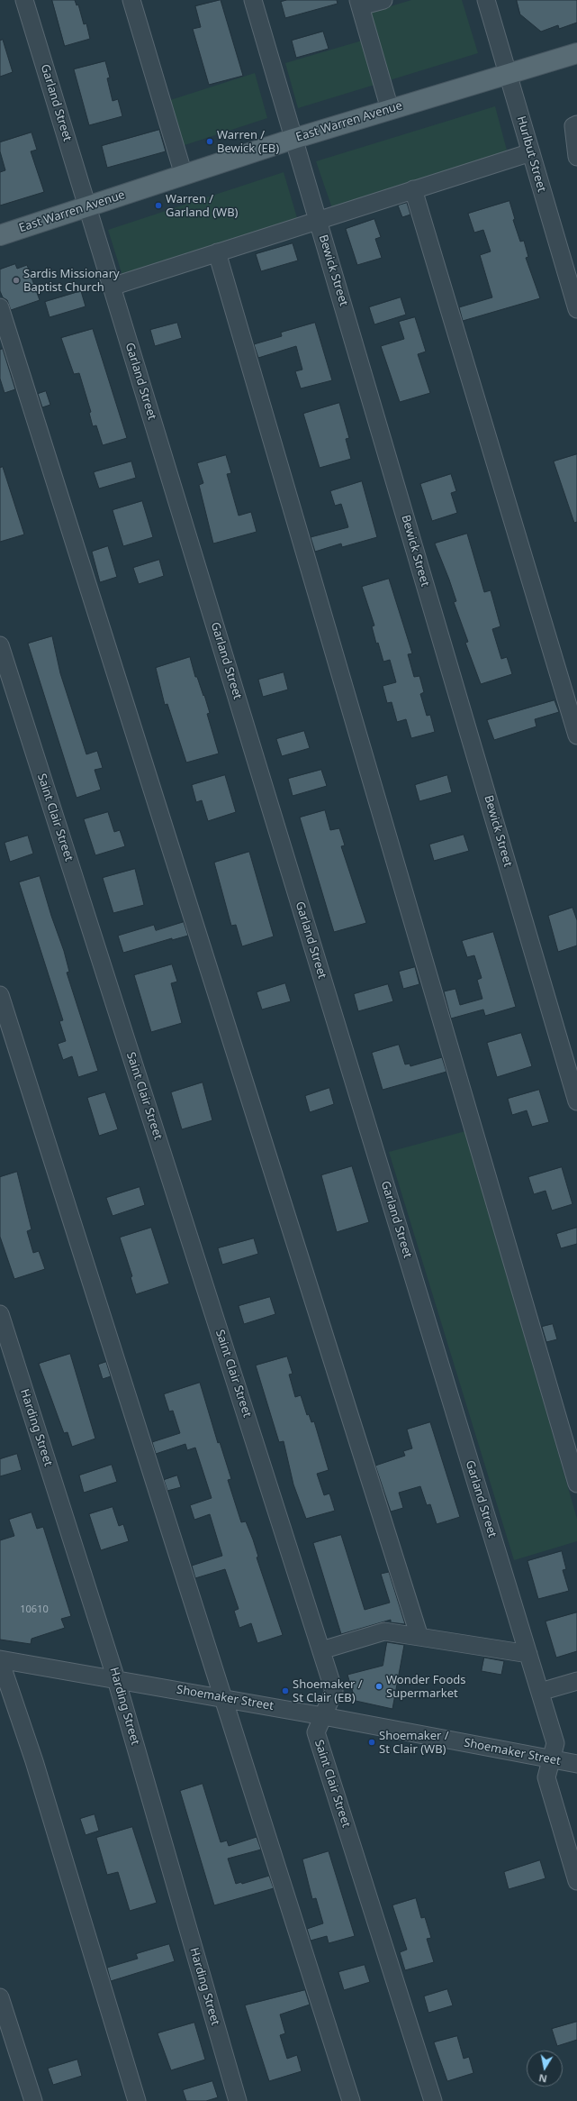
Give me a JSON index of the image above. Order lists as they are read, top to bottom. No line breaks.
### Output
{"streets":{"main road":["East Warren Avenue"],"street":["Garland Street","Hurlbut Street","Bewick Street","Saint Clair Street","Harding Street","Shoemaker Street"]},"crossings":[["Garland Street","East Warren Avenue"],["Garland Street","Shoemaker Street"],["East Warren Avenue","Hurlbut Street"],["East Warren Avenue","Bewick Street"],["Saint Clair Street","Shoemaker Street"],["Harding Street","Shoemaker Street"]],"places":["Warren / Bewick (EB)","Warren / Garland (WB)","Sardis Missionary Baptist Church","Wonder Foods Supermarket","Shoemaker / St Clair (EB)","Shoemaker / St Clair (WB)"],"house_numbers":["10610"],"north":"bottom"}
